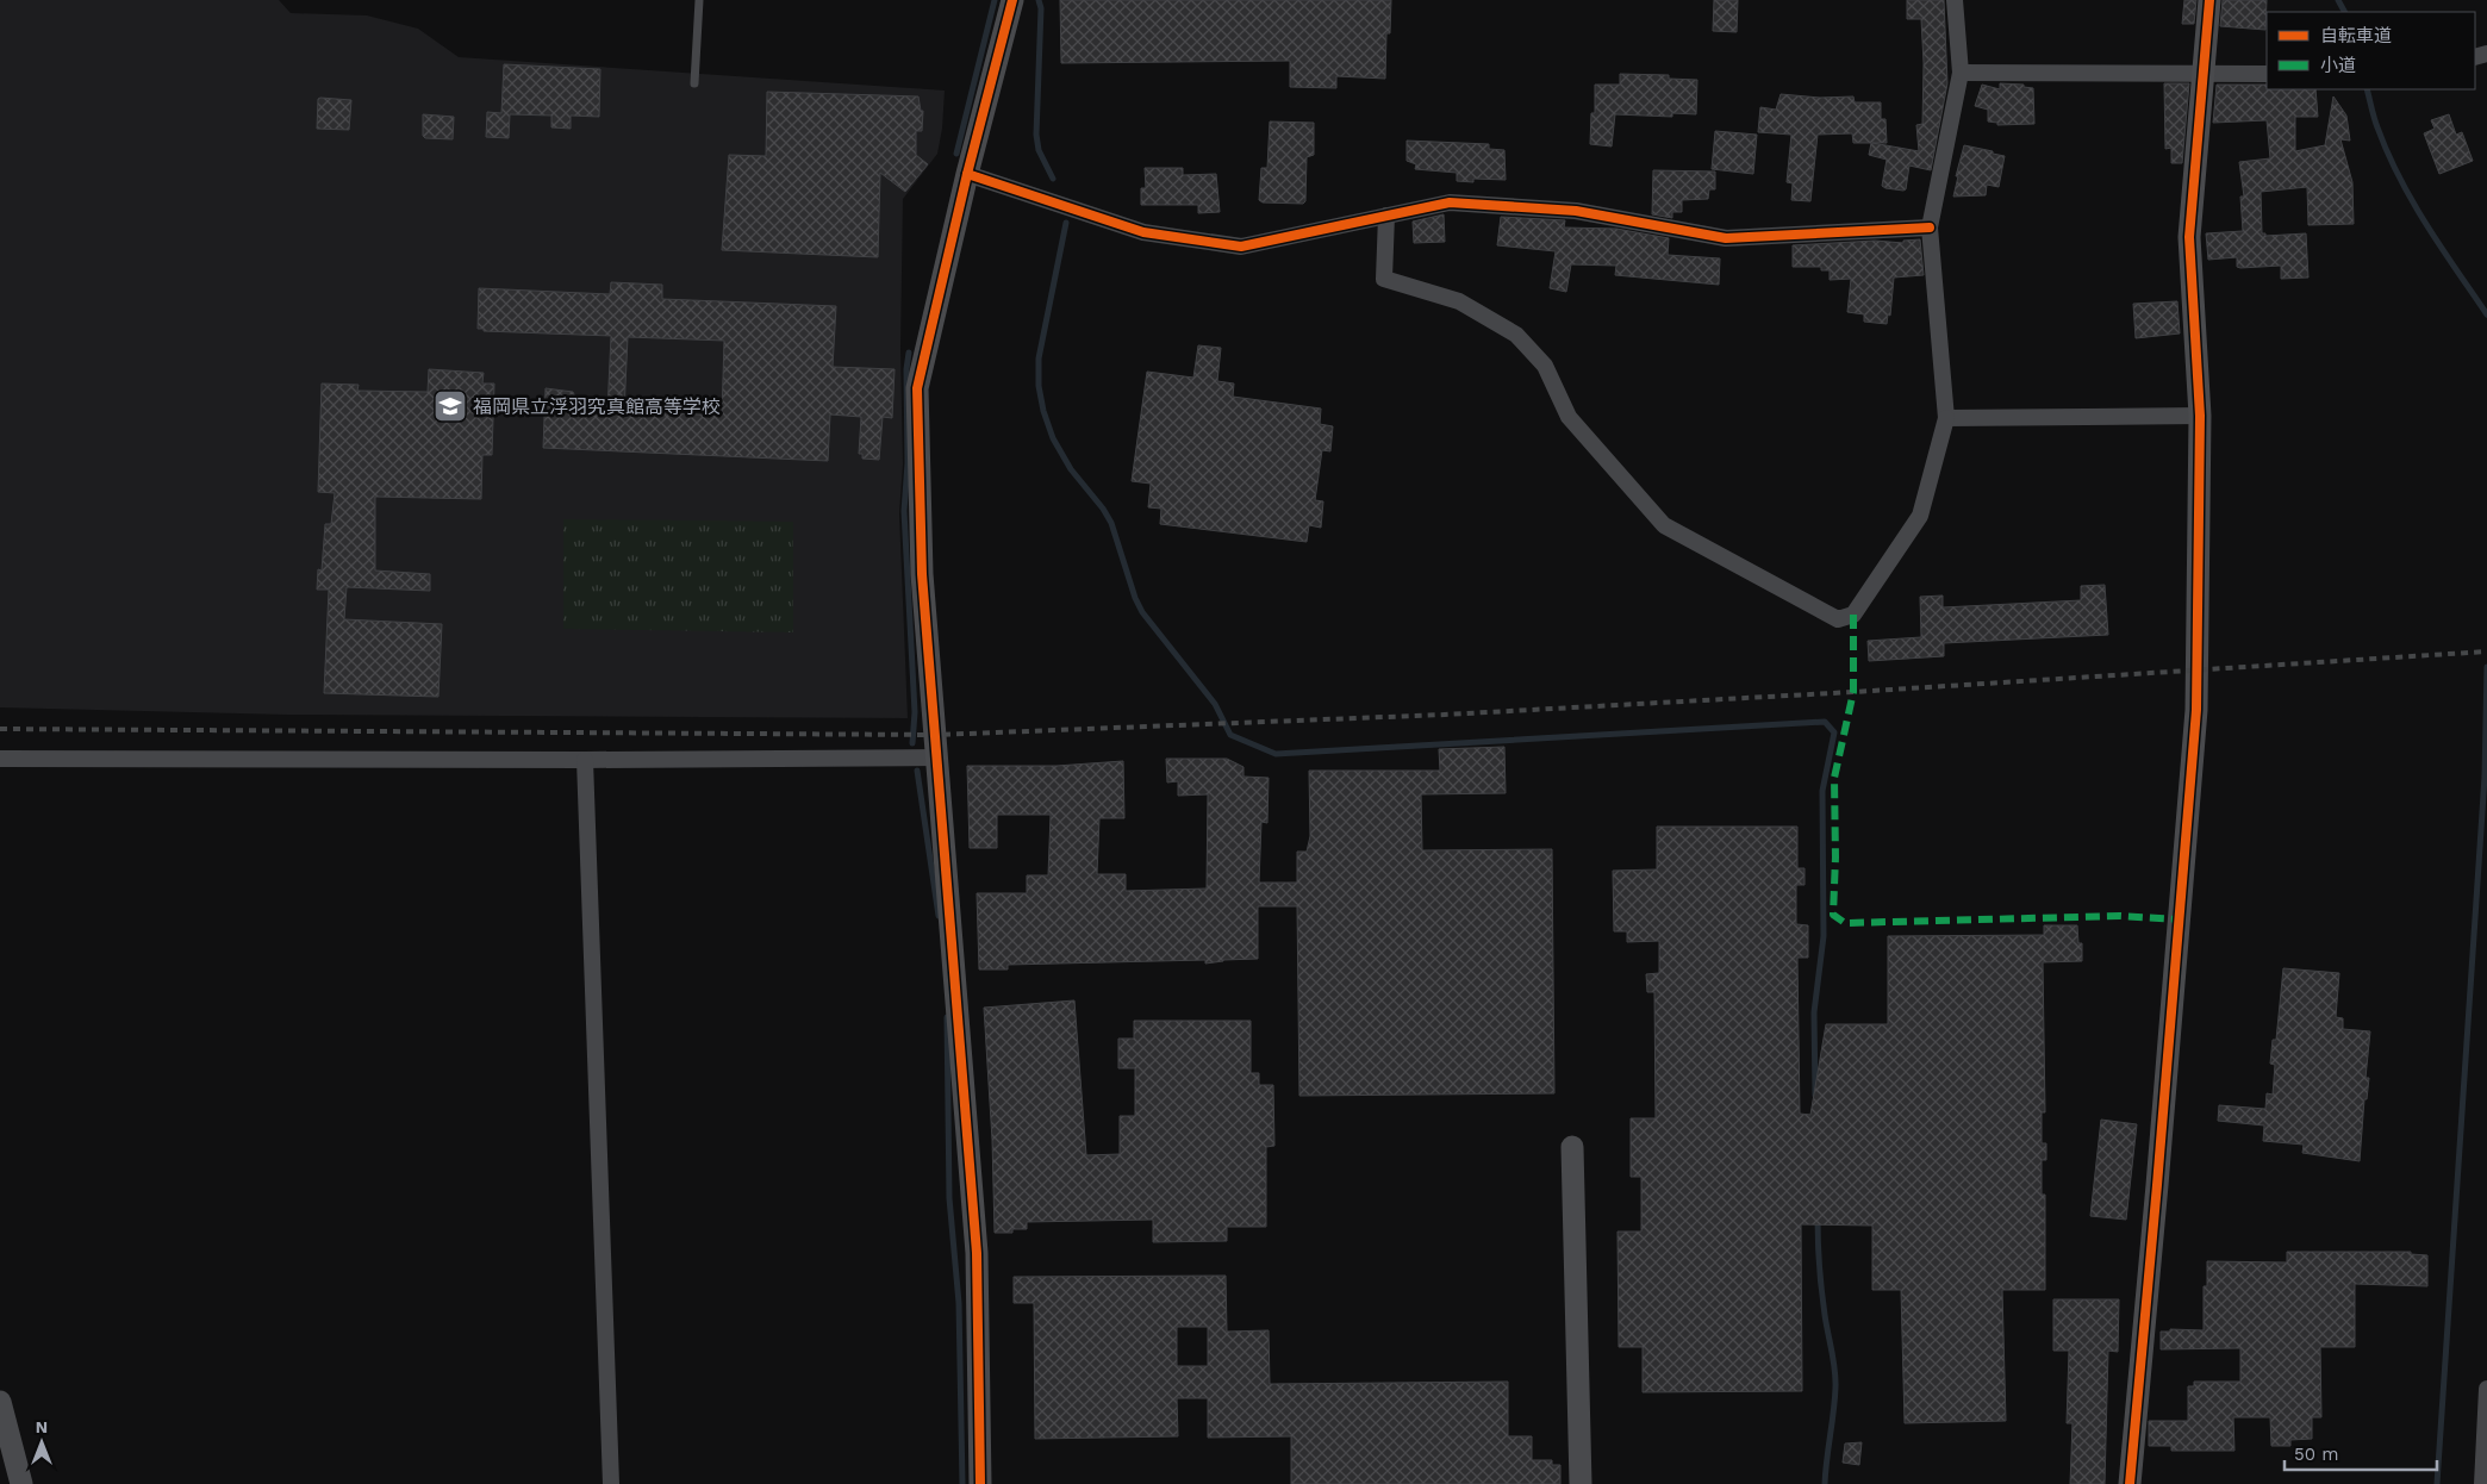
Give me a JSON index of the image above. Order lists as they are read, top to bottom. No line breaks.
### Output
{"places":{"school or university":["福岡県立浮羽究真館高等学校"]},"legend":["自転車道","小道"],"scale_bar":"50 m","north":"top"}
